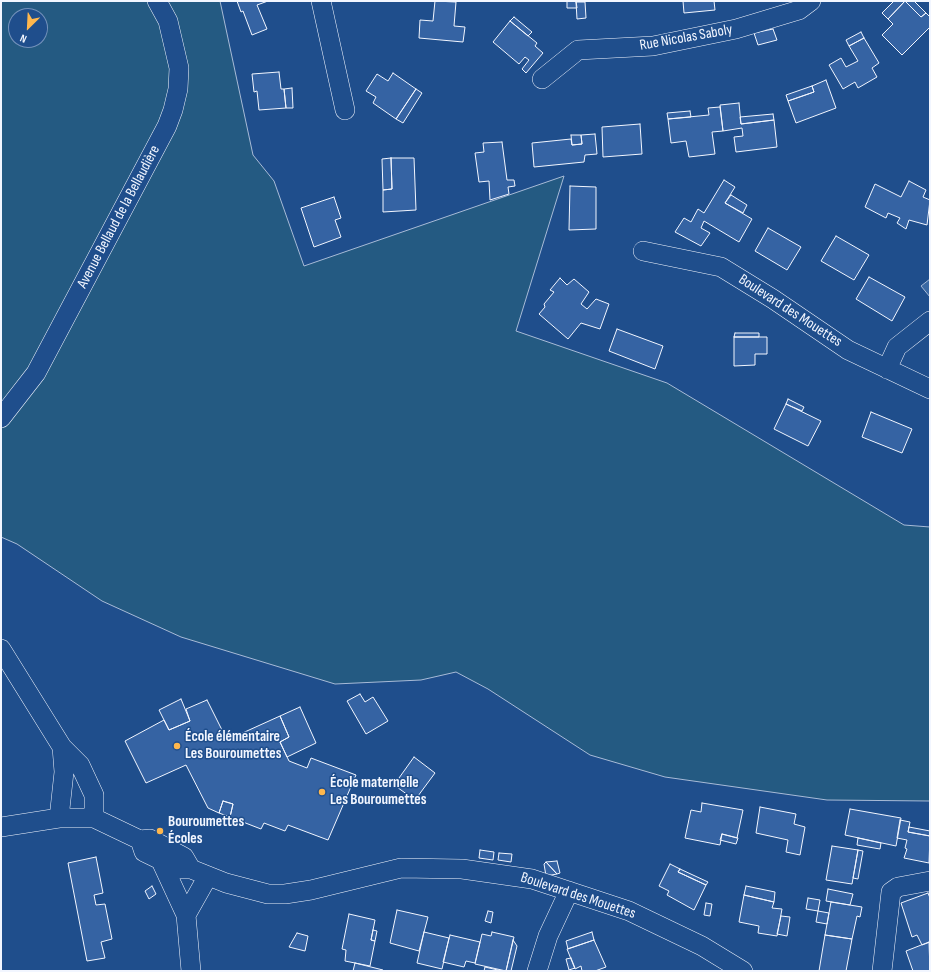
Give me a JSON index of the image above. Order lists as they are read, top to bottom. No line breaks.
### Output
{"streets":{"street":["Rue Nicolas Saboly","Avenue Bellaud de la Bellaudière","Boulevard des Mouettes"]},"places":["École élémentaire Les Bouroumettes","École maternelle Les Bouroumettes","Bouroumettes Écoles"],"north":"bottom left"}
